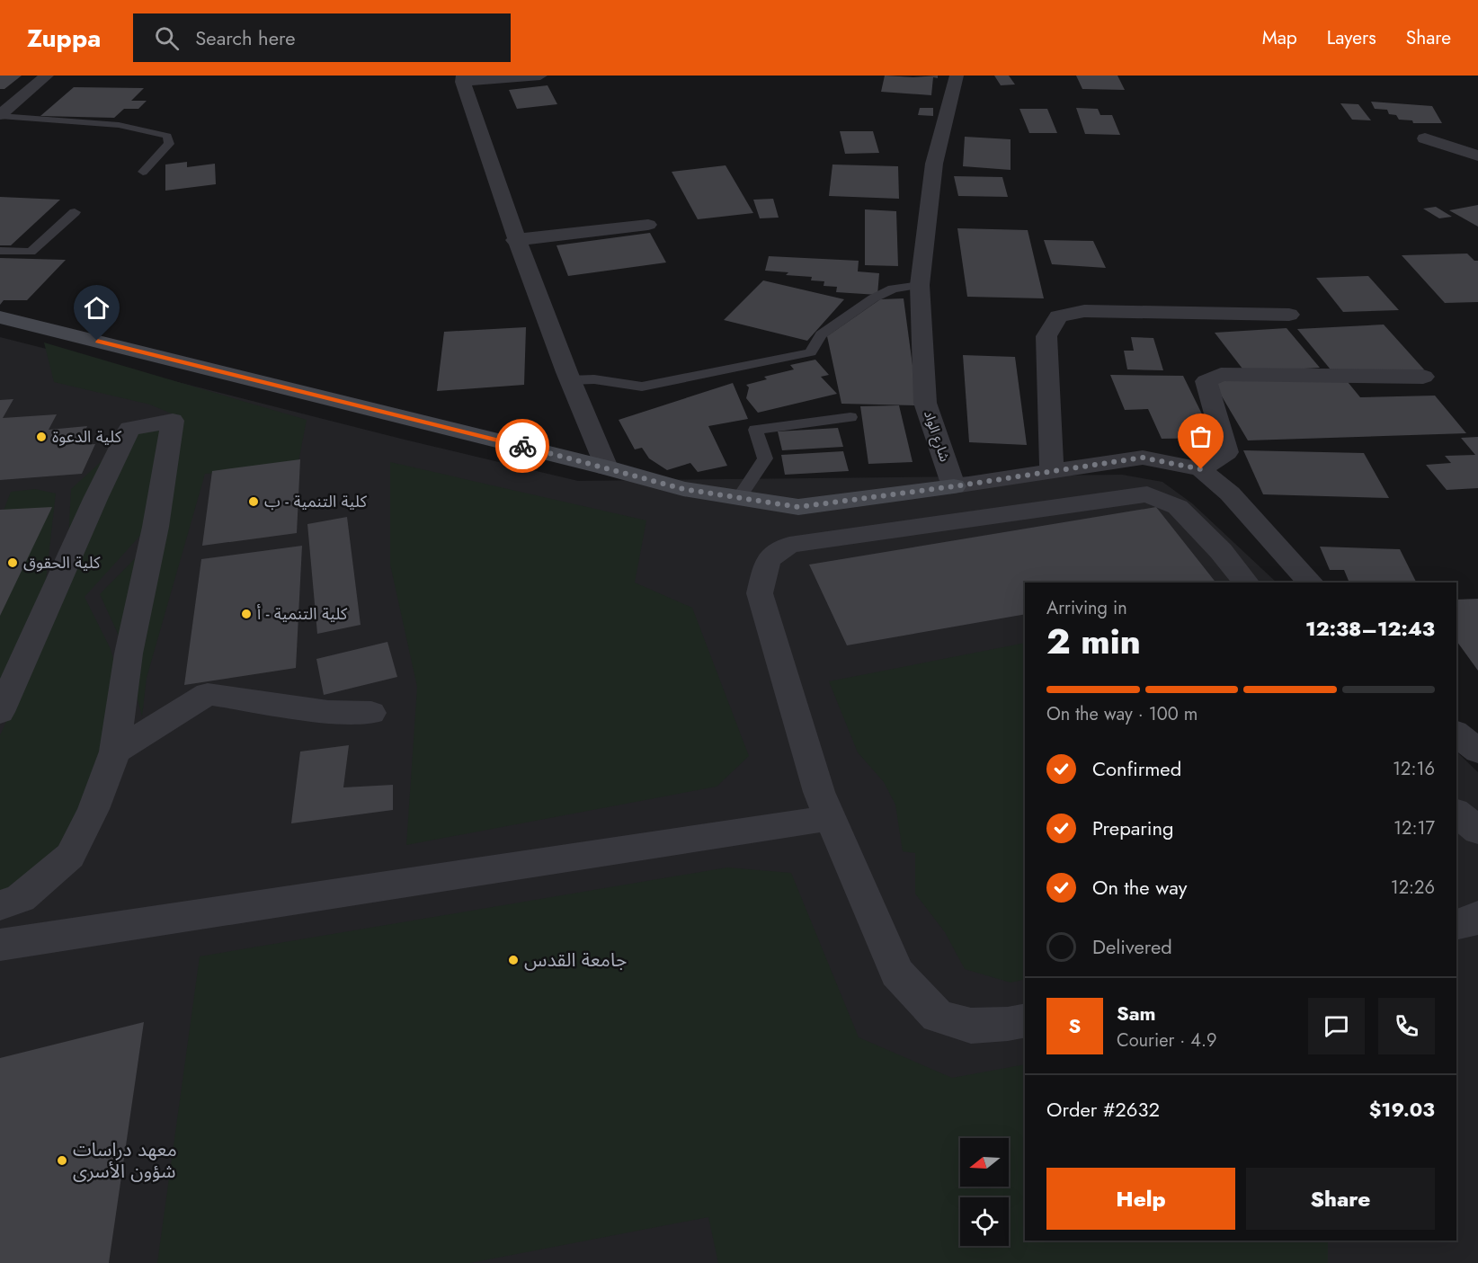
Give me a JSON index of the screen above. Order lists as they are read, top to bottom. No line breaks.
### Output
{"streets":{"street":["شارع الواد"]},"places":["كلية الدعوة","كلية التنمية - ب","كلية الحقوق","كلية التنمية - أ","جامعة القدس","معهد دراسات شؤون الأسرى"],"north":"left","page":{"header":"Zuppa","search":"Search here","nav":["Map","Layers","Share"],"heading":["2 min","Arriving in","12:38–12:43"],"panel":["Sam","Courier · 4.9","Order #2632","$19.03"],"bar":"On the way · 100 m","list":[["Confirmed","12:16"],["Preparing","12:17"],["On the way","12:26"],"Delivered"],"round":"S","buttons":["Help","Share"]}}
